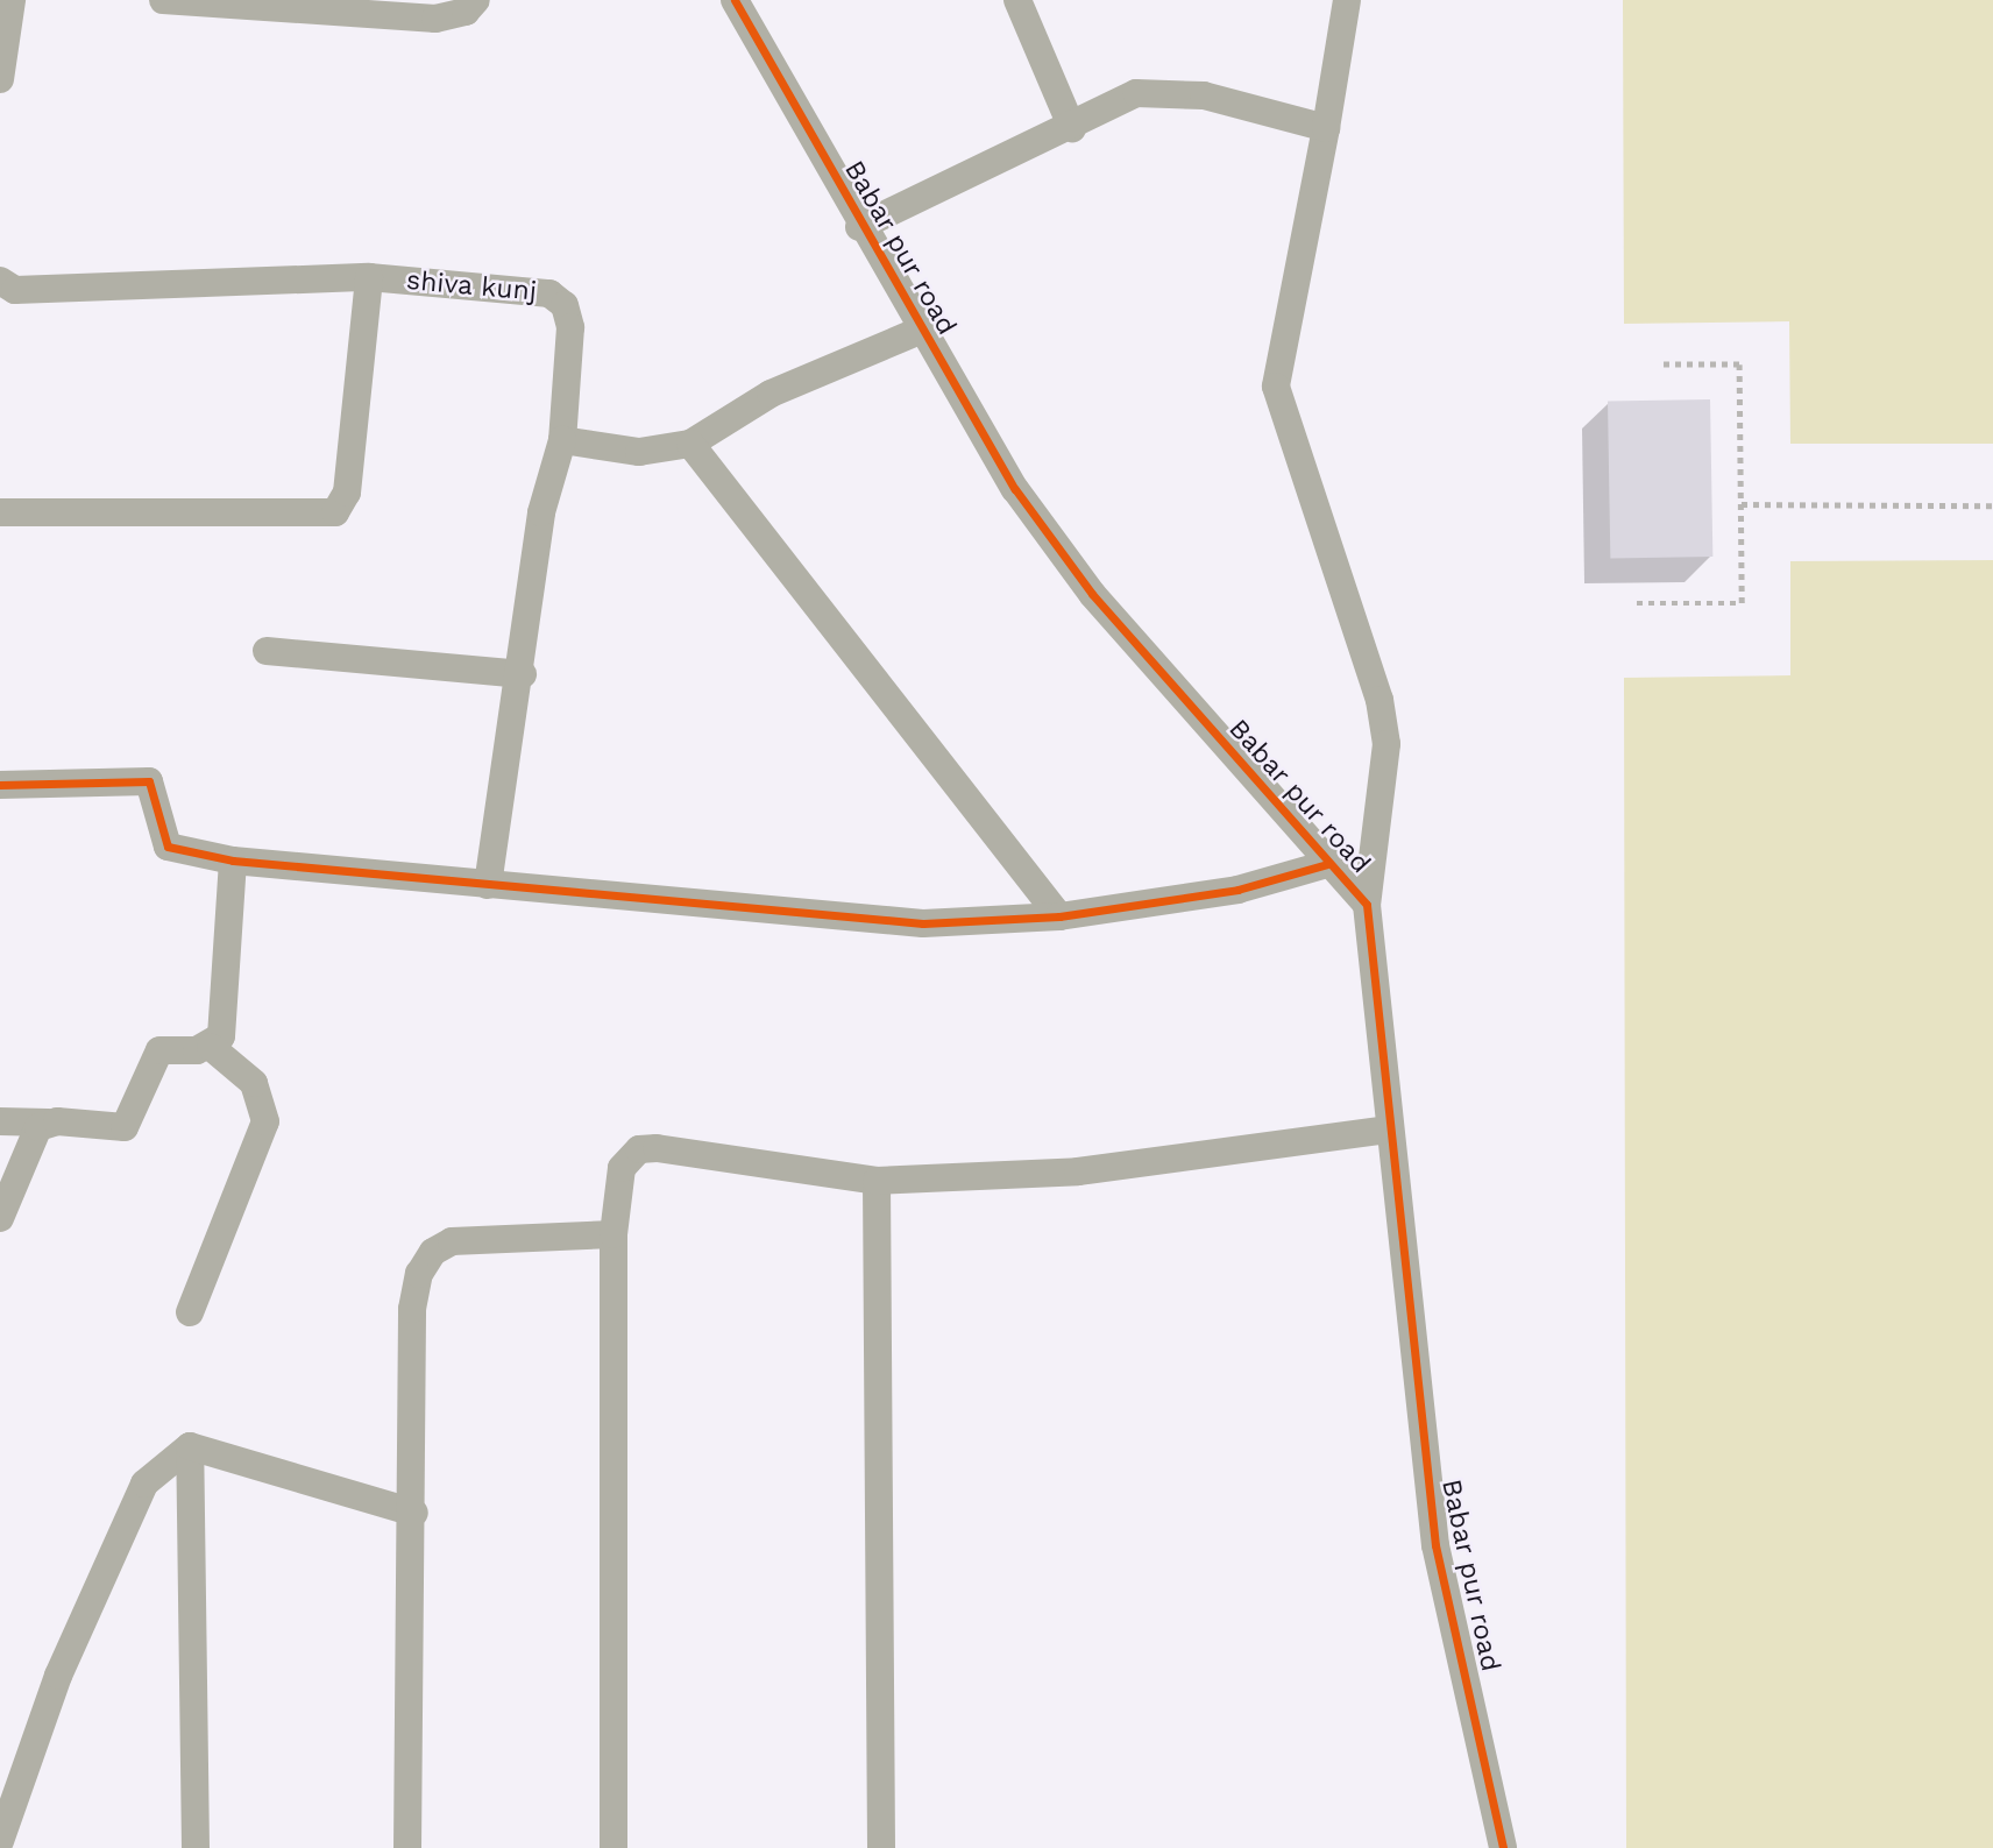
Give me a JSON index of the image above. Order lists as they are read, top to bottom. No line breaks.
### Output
{"streets":{"street":["Babar pur road","shiva kunj"]}}
